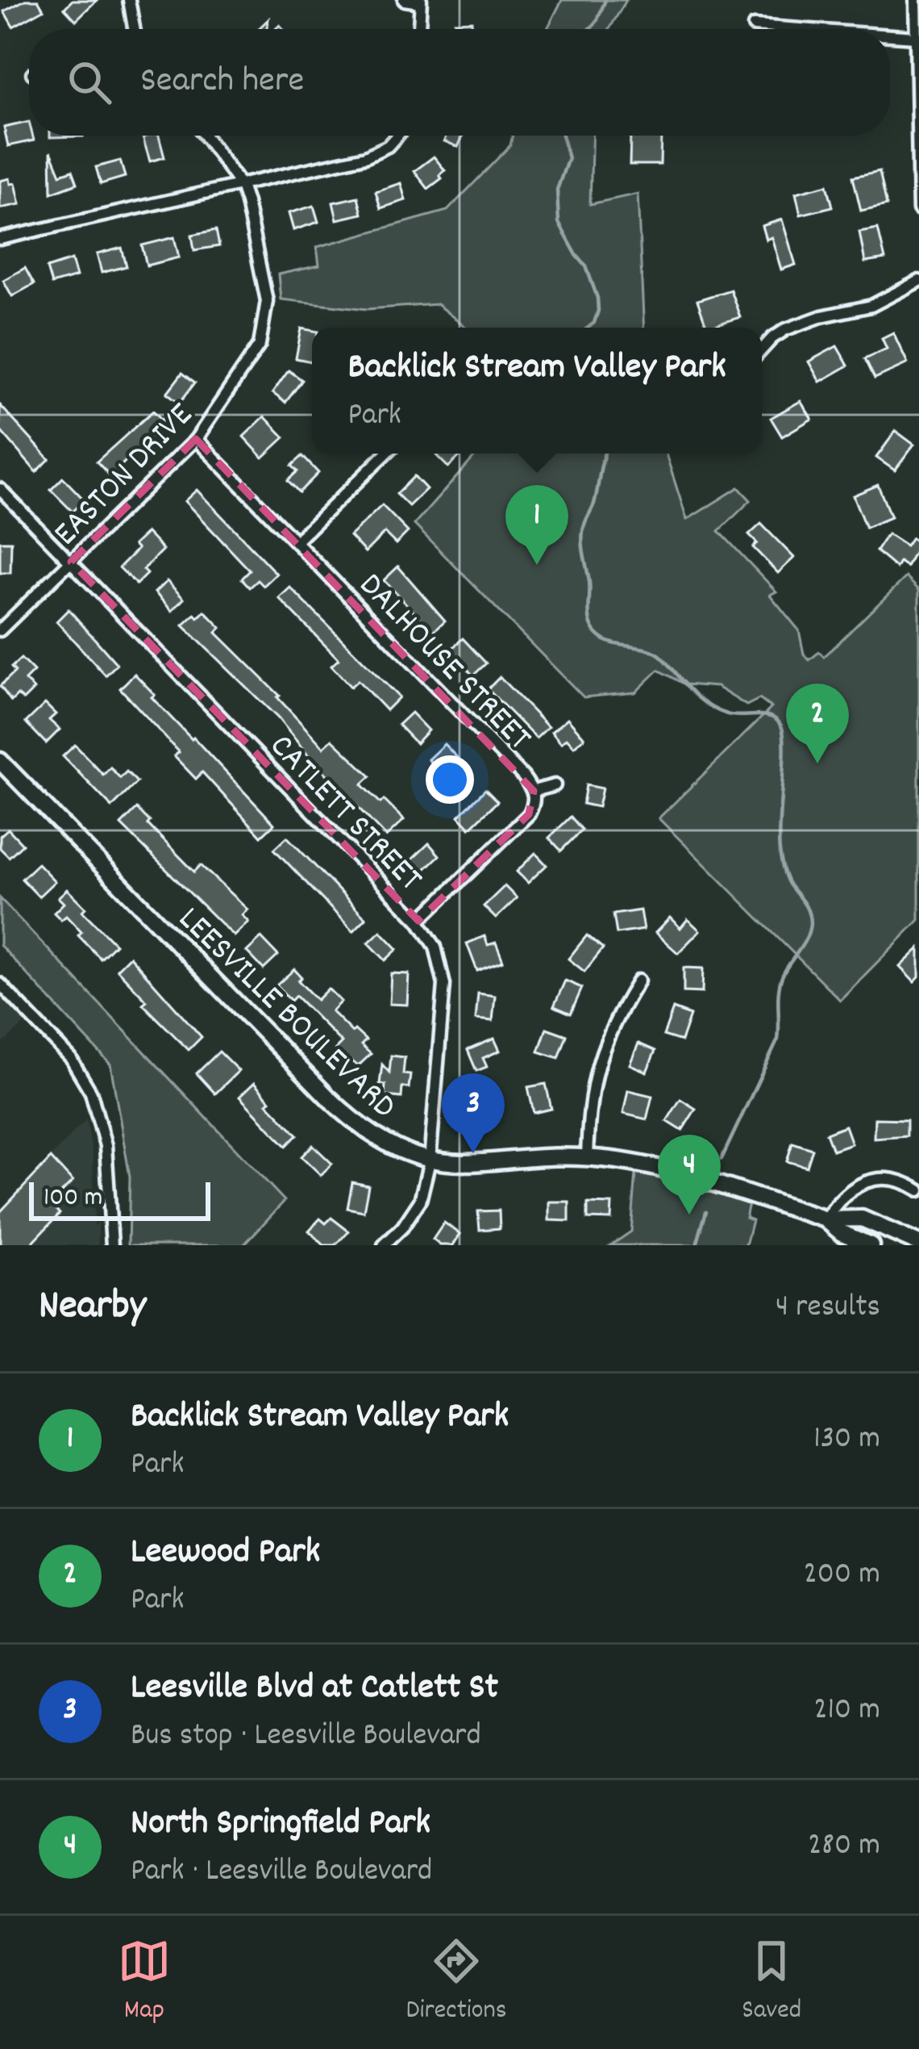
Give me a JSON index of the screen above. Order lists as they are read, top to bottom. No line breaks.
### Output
{"streets":{"street":["EASTON DRIVE","DALHOUSE STREET","CATLETT STREET","LEESVILLE BOULEVARD"]},"crossings":[["EASTON DRIVE","DALHOUSE STREET"],["EASTON DRIVE","CATLETT STREET"],["DALHOUSE STREET","CATLETT STREET"],["CATLETT STREET","LEESVILLE BOULEVARD"]],"scale_bar":"100 m","page":{"search":"Search here","popup":["Backlick Stream Valley Park","Park"],"pins":["1","2","3","4"],"scale":"100 m","heading":["Nearby","4 results"],"list":[{"mark":"1","name":"Backlick Stream Valley Park","note":"Park","value":"130 m"},{"mark":"2","name":"Leewood Park","note":"Park","value":"200 m"},{"mark":"3","name":"Leesville Blvd at Catlett St","note":"Bus stop · Leesville Boulevard","value":"210 m"},{"mark":"4","name":"North Springfield Park","note":"Park · Leesville Boulevard","value":"280 m"}],"nav":["Map","Directions","Saved"]}}
